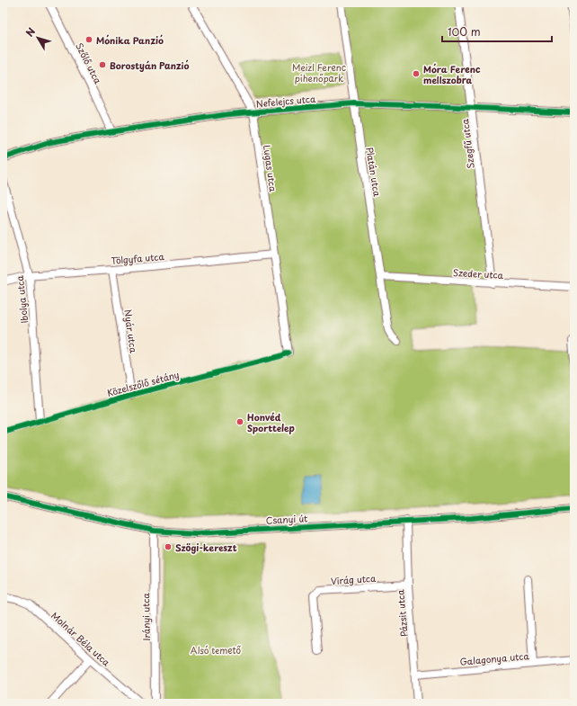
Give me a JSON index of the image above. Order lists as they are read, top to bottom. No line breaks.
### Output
{"streets":{"street":["Szőlő utca","Nefelejcs utca","Szegfű utca","Lugas utca","Platán utca","Tölgyfa utca","Szeder utca","Ibolya utca","Nyár utca","Csanyi út","Virág utca","Pázsit utca","Irányi utca","Molnár Béla utca","Galagonya utca"],"cycle path":["Közelszőlő sétány"]},"crossings":[["Szőlő utca","Nefelejcs utca"],["Nefelejcs utca","Szegfű utca"],["Nefelejcs utca","Lugas utca"],["Nefelejcs utca","Platán utca"],["Szegfű utca","Szeder utca"],["Lugas utca","Tölgyfa utca"],["Platán utca","Szeder utca"],["Tölgyfa utca","Ibolya utca"],["Tölgyfa utca","Nyár utca"],["Csanyi út","Pázsit utca"],["Csanyi út","Irányi utca"],["Virág utca","Pázsit utca"],["Pázsit utca","Galagonya utca"]],"parks":["Meizl Ferenc pihenőpark","Alsó temető"],"places":["Mónika Panzió","Borostyán Panzió","Móra Ferenc mellszobra","Honvéd Sporttelep","Szögi-kereszt"],"scale_bar":"100 m","north":"top left"}
